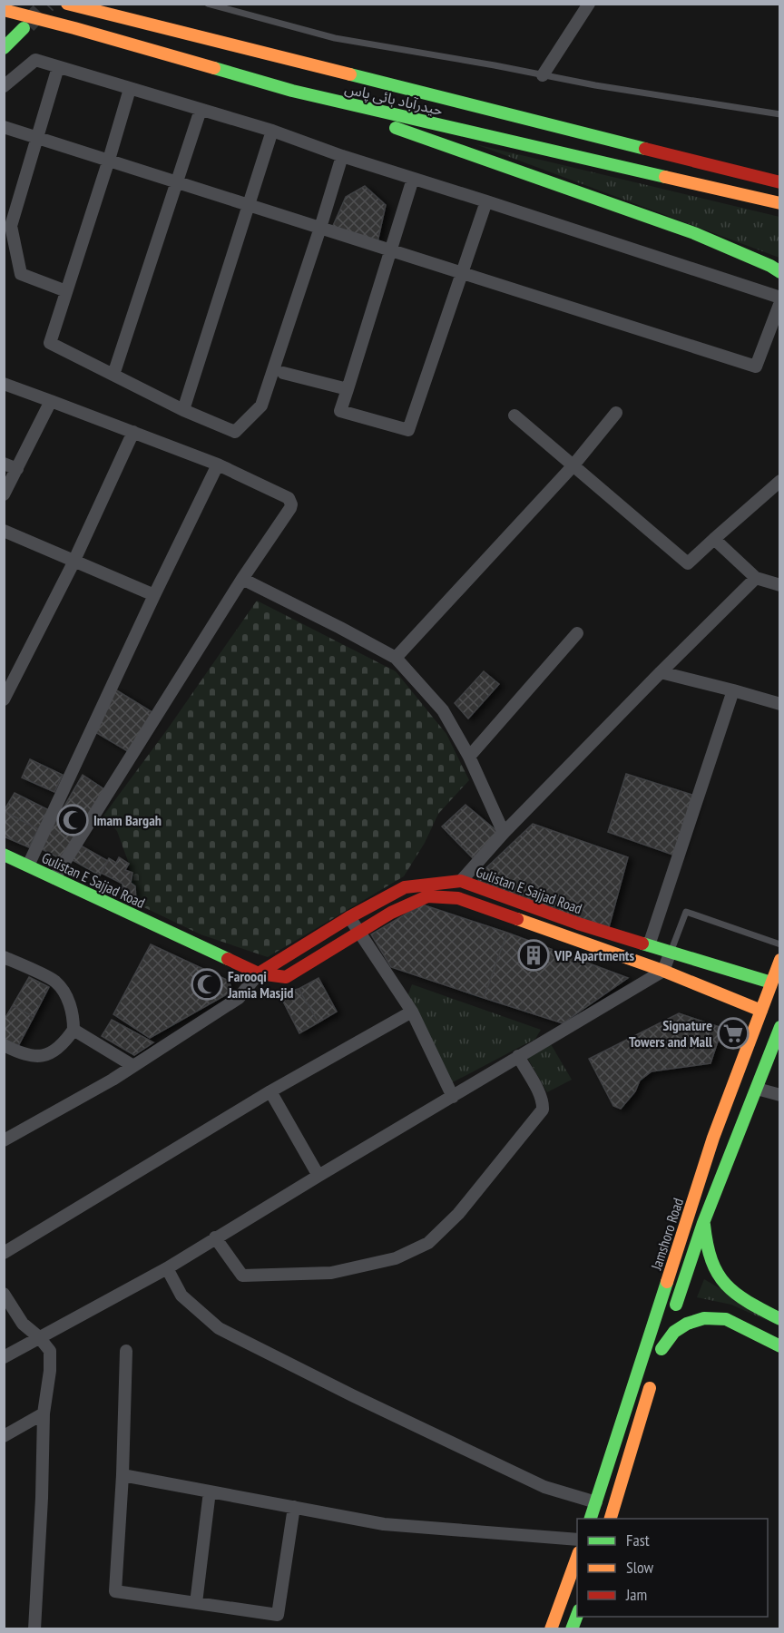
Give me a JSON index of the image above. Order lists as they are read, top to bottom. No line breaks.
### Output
{"streets":{"main road":["حیدرآباد بائی پاس","Gulistan E Sajjad Road","Jamshoro Road"]},"crossings":[["Gulistan E Sajjad Road","Jamshoro Road"]],"places":{"mosque":["Imam Bargah","Farooqi Jamia Masjid"],"building":["VIP Apartments"],"supermarket":["Signature Towers and Mall"]},"legend":["Fast","Slow","Jam"]}
